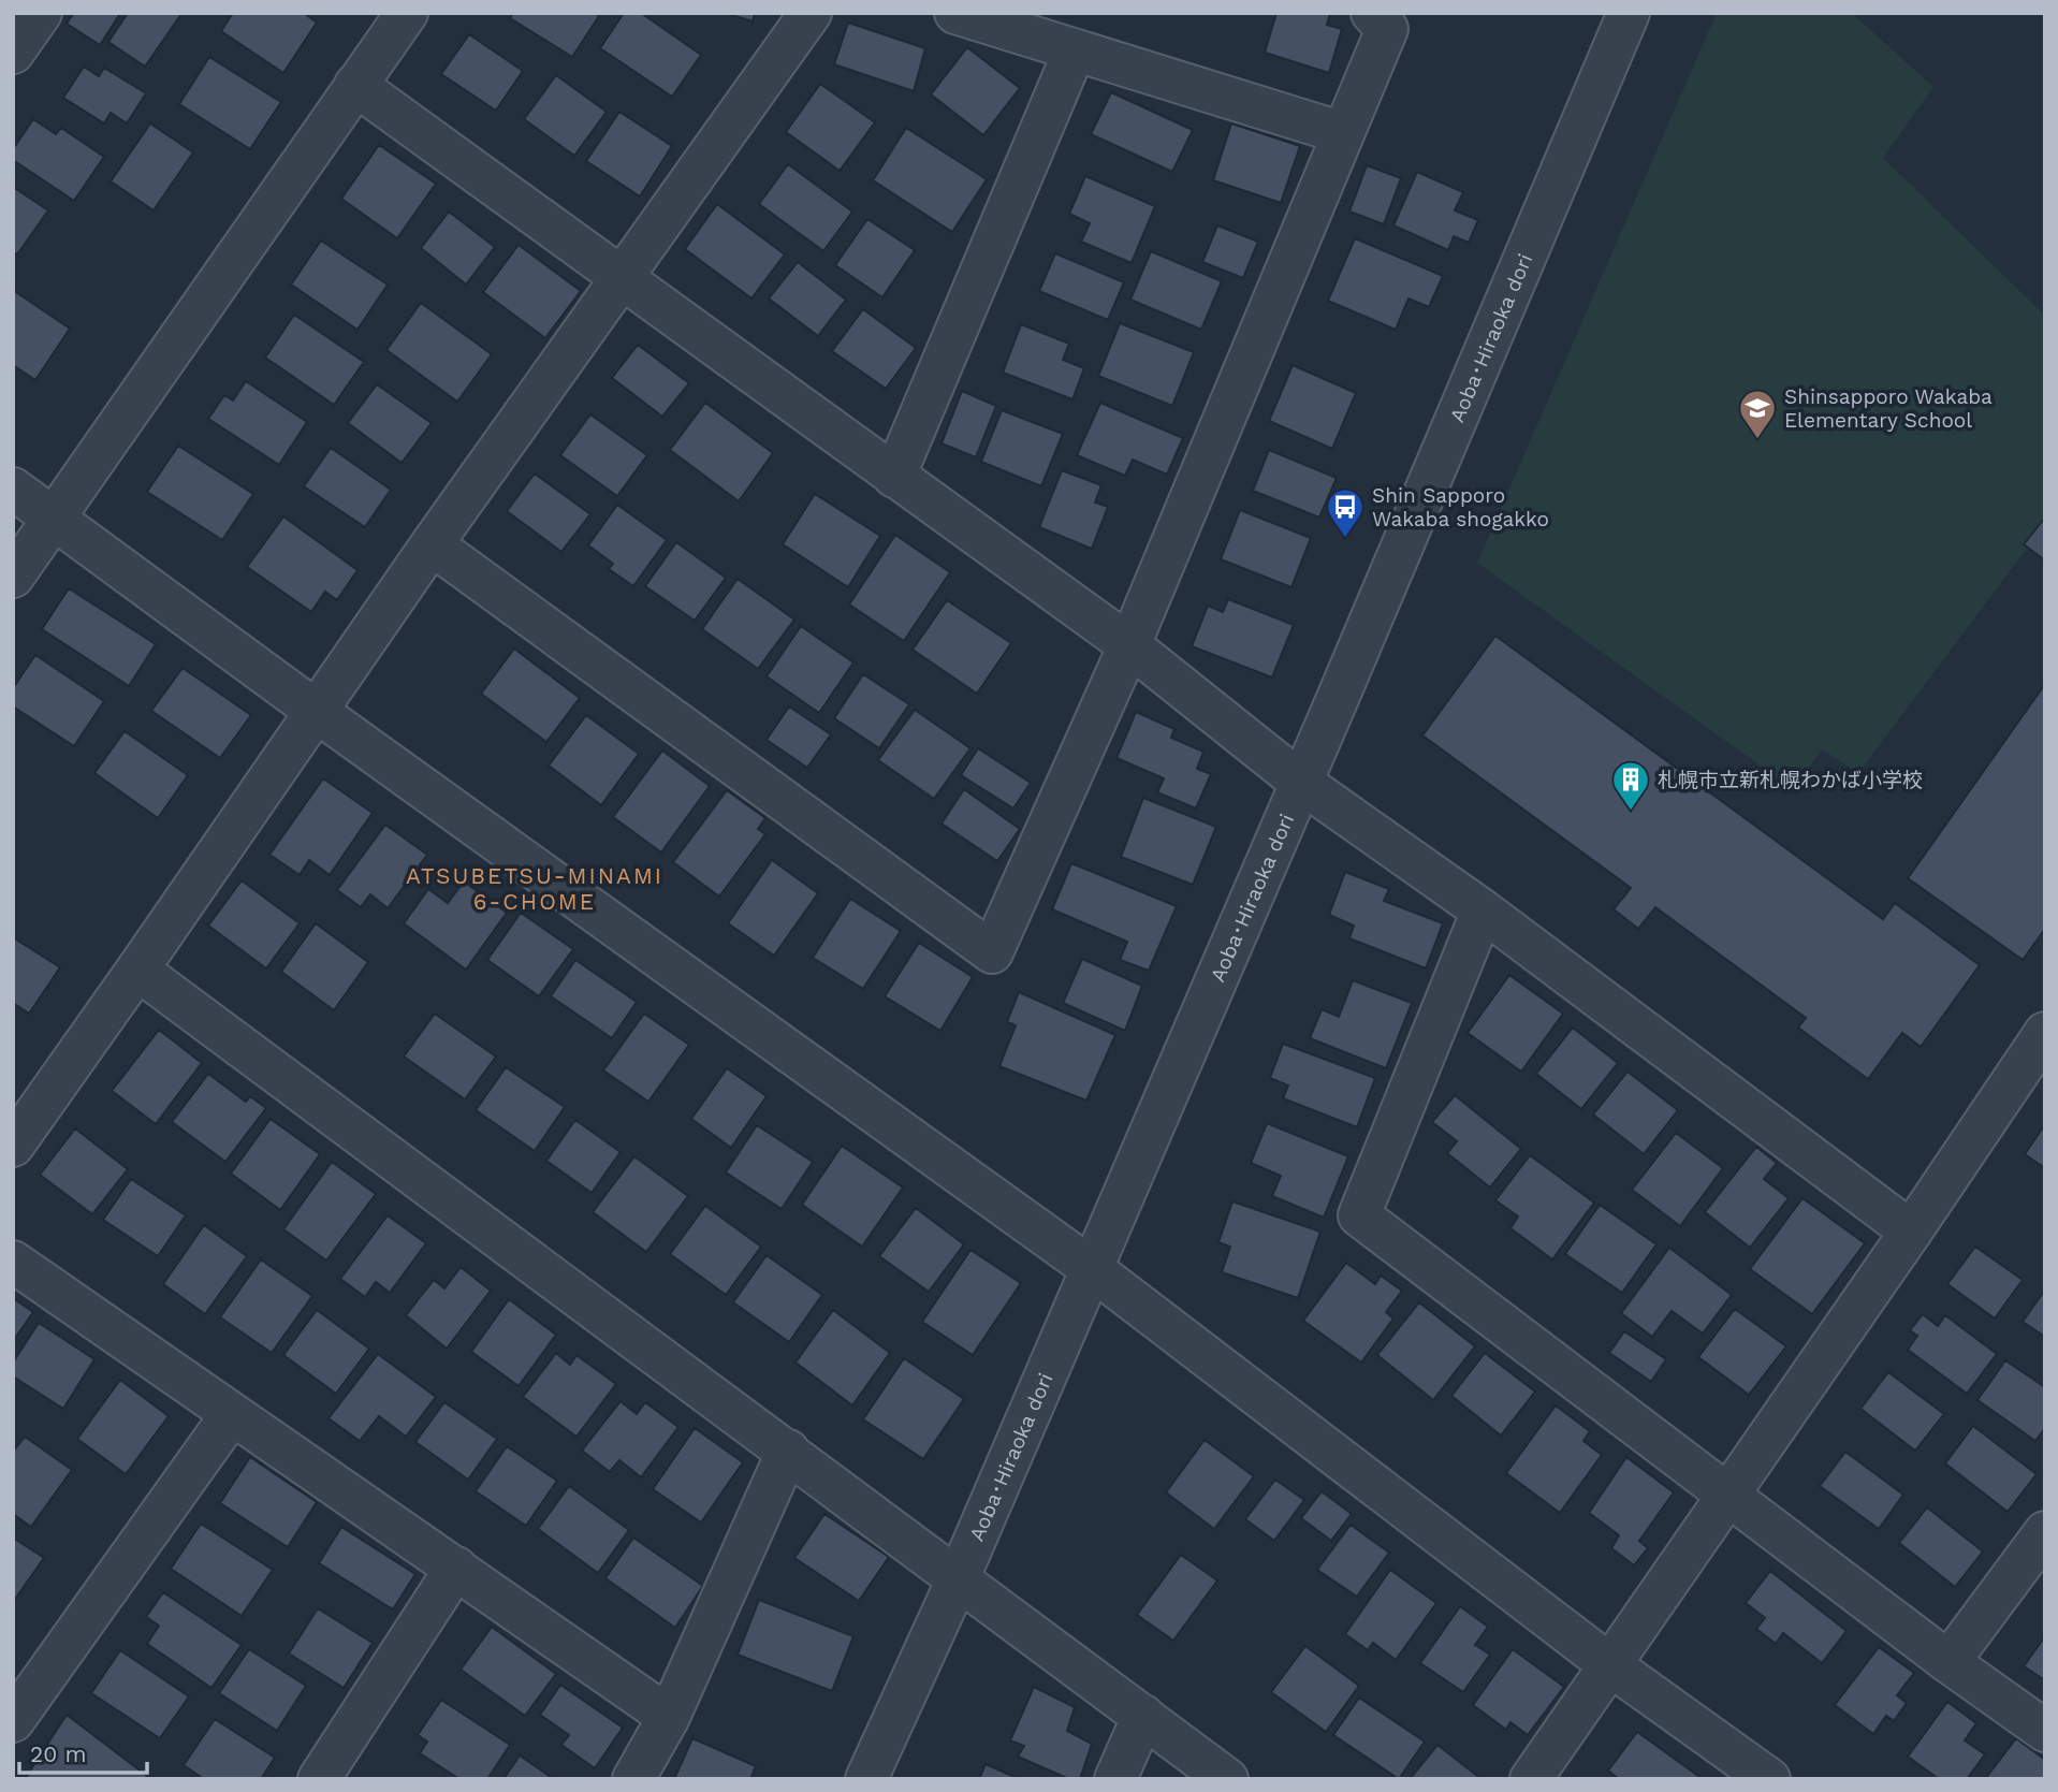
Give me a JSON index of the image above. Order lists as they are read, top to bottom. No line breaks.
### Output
{"streets":{"street":["Aoba･Hiraoka dori"]},"districts":["ATSUBETSU-MINAMI 6-CHOME"],"places":{"school or university":["Shinsapporo Wakaba Elementary School"],"bus stop":["Shin Sapporo Wakaba shogakko"],"building":["札幌市立新札幌わかば小学校"]},"scale_bar":"20 m"}
